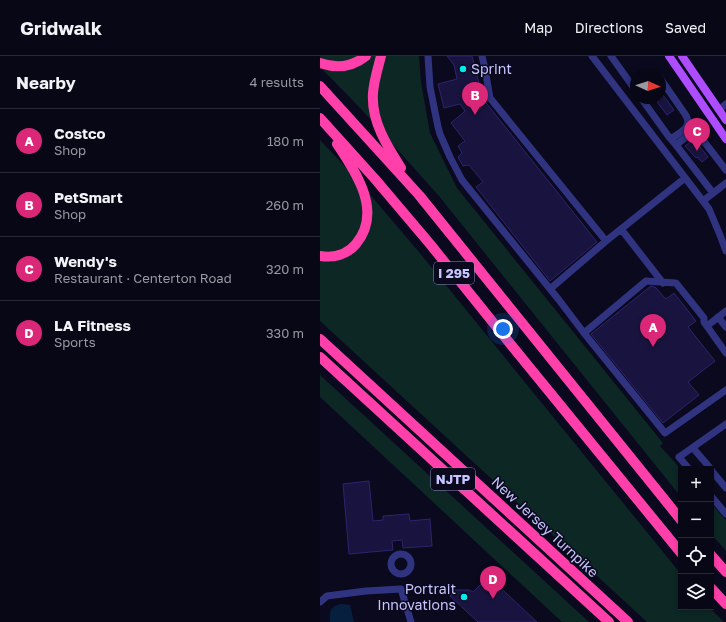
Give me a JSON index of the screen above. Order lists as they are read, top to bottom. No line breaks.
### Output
{"streets":{"highway":["I 295","NJTP","New Jersey Turnpike"]},"places":["Sprint","Portrait Innovations"],"north":"right","page":{"header":"Gridwalk","nav":["Map","Directions","Saved"],"heading":["Nearby","4 results"],"pins":["B","C","A","D"],"list":[{"mark":"A","name":"Costco","note":"Shop","value":"180 m"},{"mark":"B","name":"PetSmart","note":"Shop","value":"260 m"},{"mark":"C","name":"Wendy's","note":"Restaurant · Centerton Road","value":"320 m"},{"mark":"D","name":"LA Fitness","note":"Sports","value":"330 m"}],"map_buttons":["+","−"]}}
